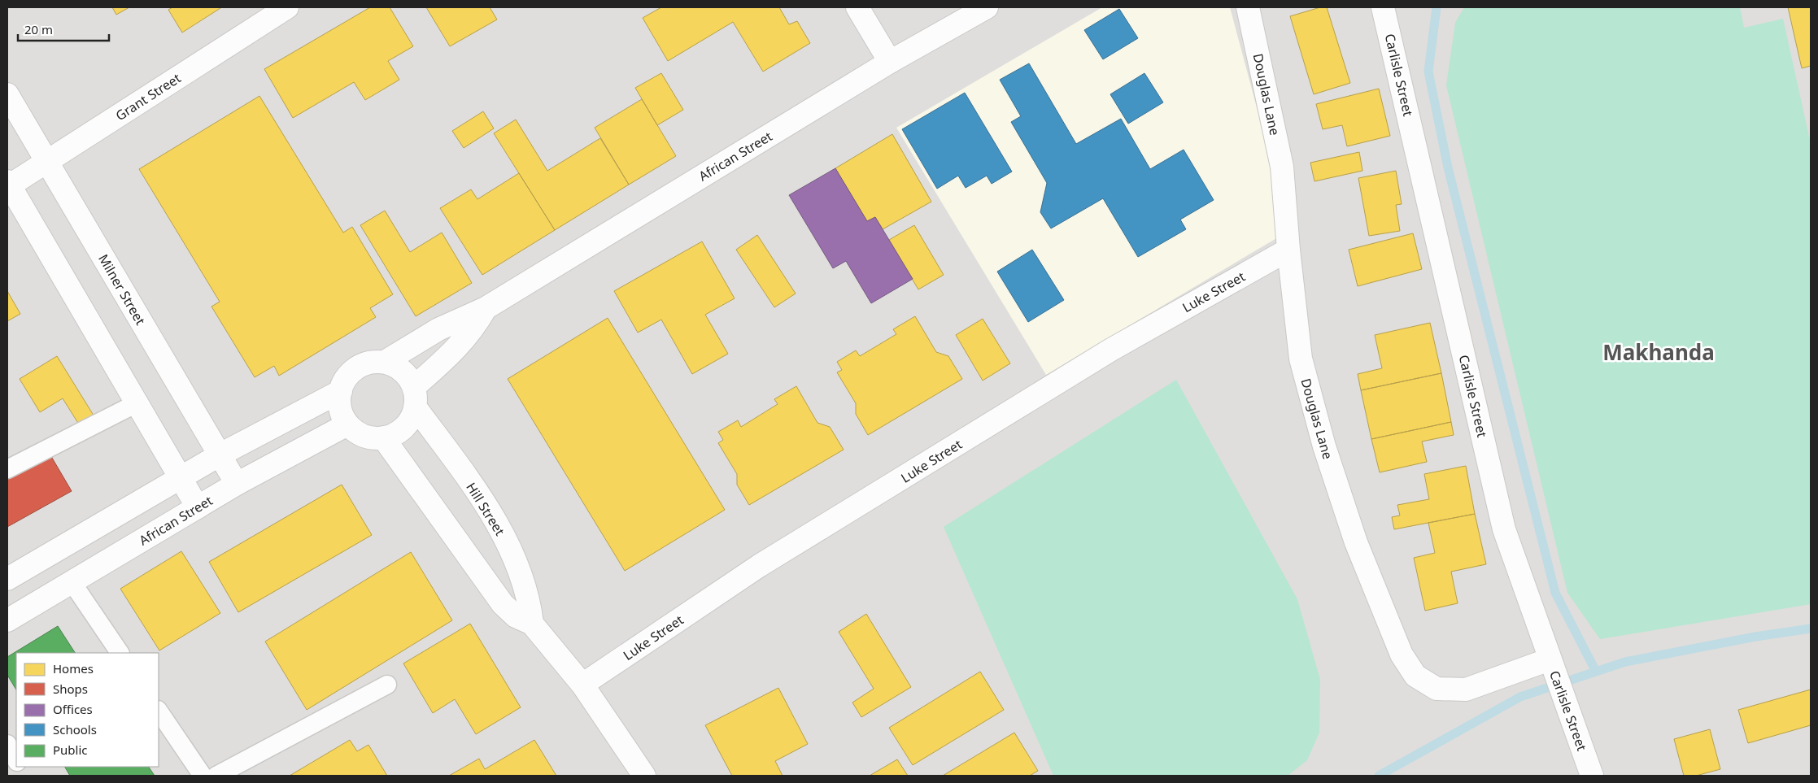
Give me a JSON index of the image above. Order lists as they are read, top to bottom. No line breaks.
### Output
{"streets":{"street":["Carlisle Street","Douglas Lane","Grant Street","African Street","Milner Street","Luke Street","Hill Street"]},"crossings":[["Carlisle Street","Douglas Lane"],["Douglas Lane","Luke Street"],["Grant Street","Milner Street"],["African Street","Milner Street"],["African Street","Hill Street"]],"districts":["Makhanda"],"legend":["Homes","Shops","Offices","Schools","Public"],"scale_bar":"20 m"}
